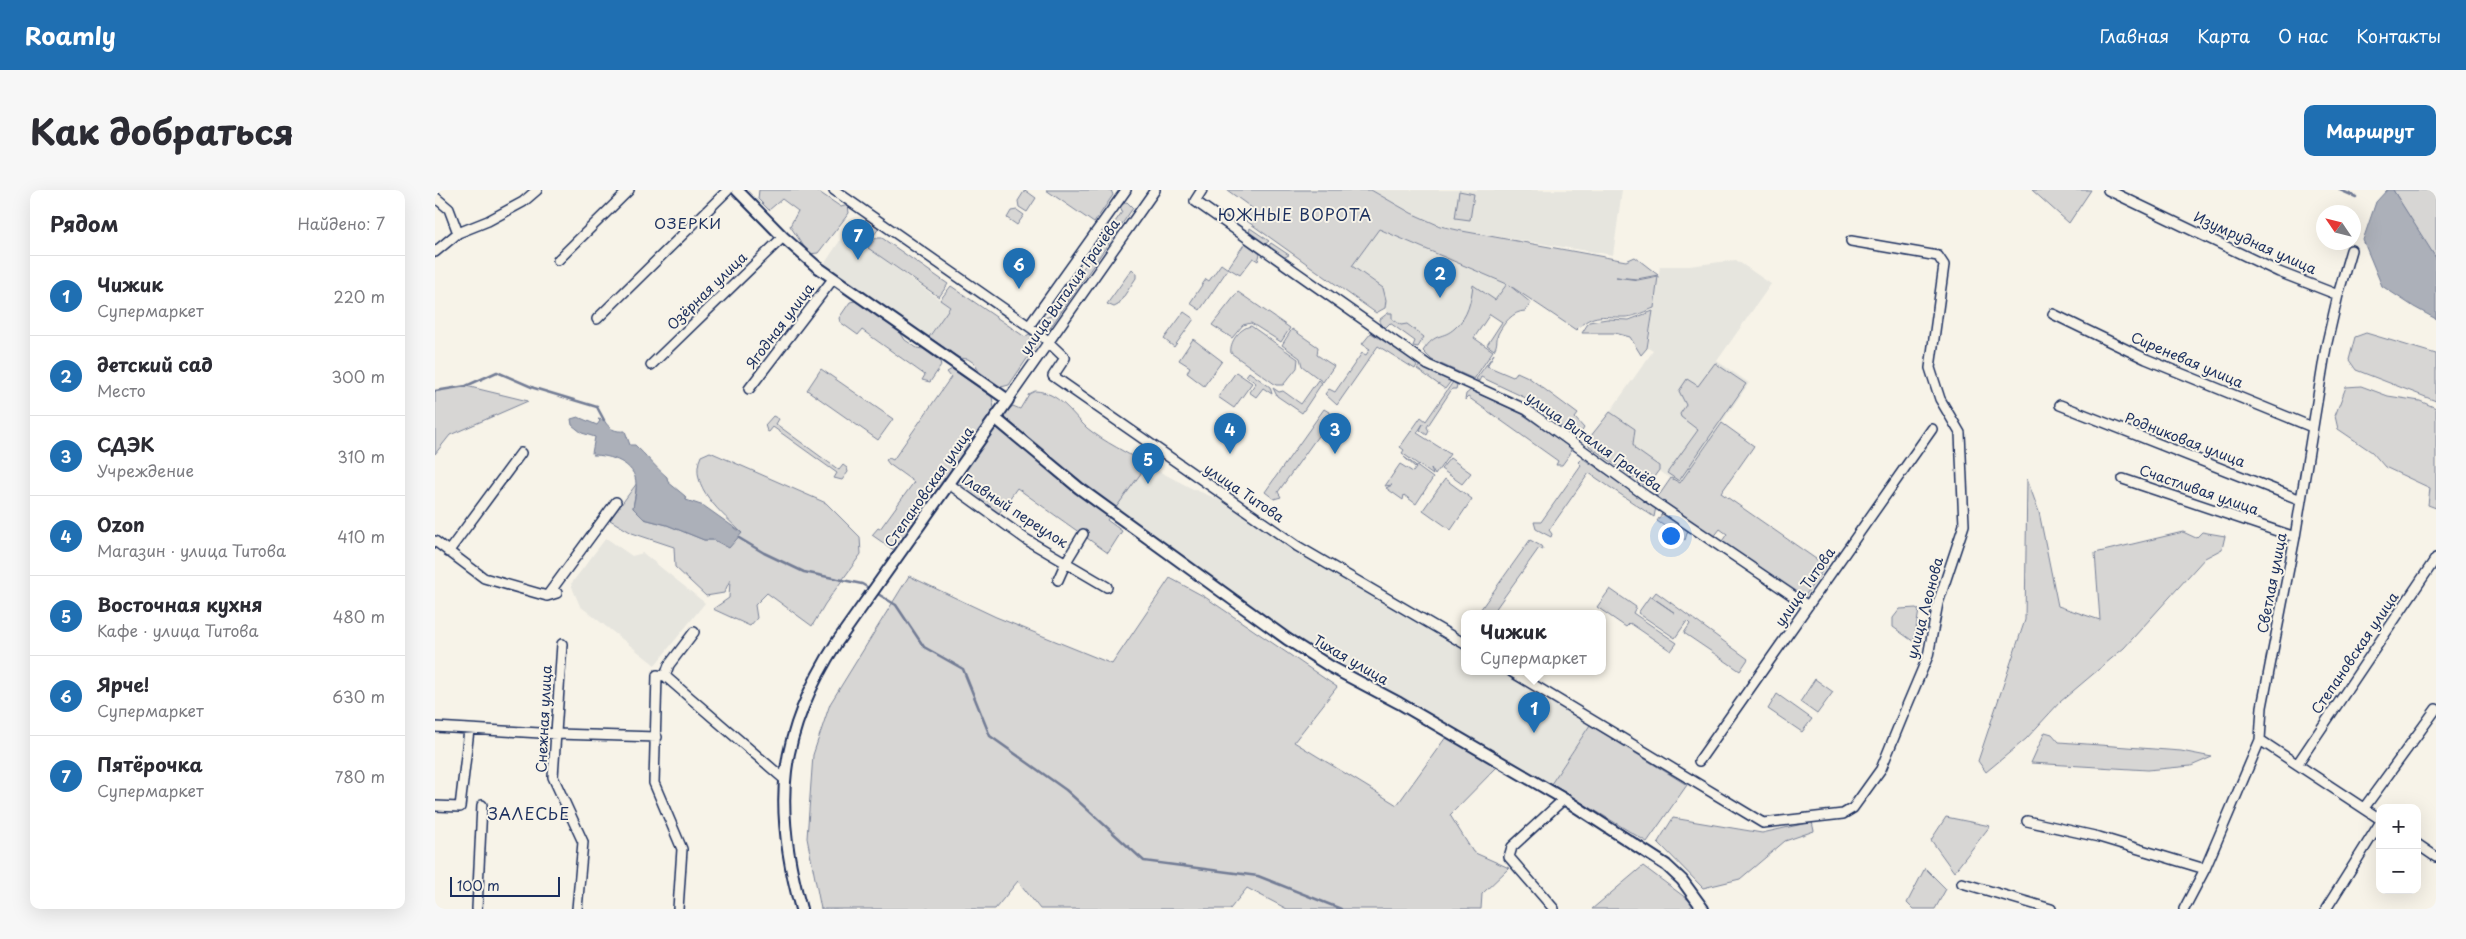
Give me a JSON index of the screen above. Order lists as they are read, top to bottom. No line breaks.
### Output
{"streets":{"street":["Изумрудная улица","улица Виталия Грачёва","Озёрная улица","Ягодная улица","Сиреневая улица","Родниковая улица","Степановская улица","Счастливая улица","улица Титова","Главный переулок","Светлая улица","улица Леонова","Тихая улица","Снежная улица"]},"crossings":[["Изумрудная улица","Светлая улица"],["улица Виталия Грачёва","Степановская улица"],["улица Виталия Грачёва","улица Титова"],["Сиреневая улица","Светлая улица"],["Родниковая улица","Светлая улица"],["Степановская улица","Главный переулок"],["Степановская улица","Тихая улица"],["Счастливая улица","Светлая улица"]],"districts":["ЮЖНЫЕ ВОРОТА","ОЗЕРКИ","ЗАЛЕСЬЕ"],"scale_bar":"100 m","north":"top left","page":{"header":"Roamly","nav":["Главная","Карта","О нас","Контакты"],"title":"Как добраться","buttons":"Маршрут","heading":["Рядом","Найдено: 7"],"pins":["7","6","2","3","4","5","1"],"list":[{"mark":"1","name":"Чижик","note":"Супермаркет","value":"220 m"},{"mark":"2","name":"детский сад","note":"Место","value":"300 m"},{"mark":"3","name":"СДЭК","note":"Учреждение","value":"310 m"},{"mark":"4","name":"Ozon","note":"Магазин · улица Титова","value":"410 m"},{"mark":"5","name":"Восточная кухня","note":"Кафе · улица Титова","value":"480 m"},{"mark":"6","name":"Ярче!","note":"Супермаркет","value":"630 m"},{"mark":"7","name":"Пятёрочка","note":"Супермаркет","value":"780 m"}],"popup":["Чижик","Супермаркет"],"map_buttons":["+","−"],"scale":"100 m"}}
